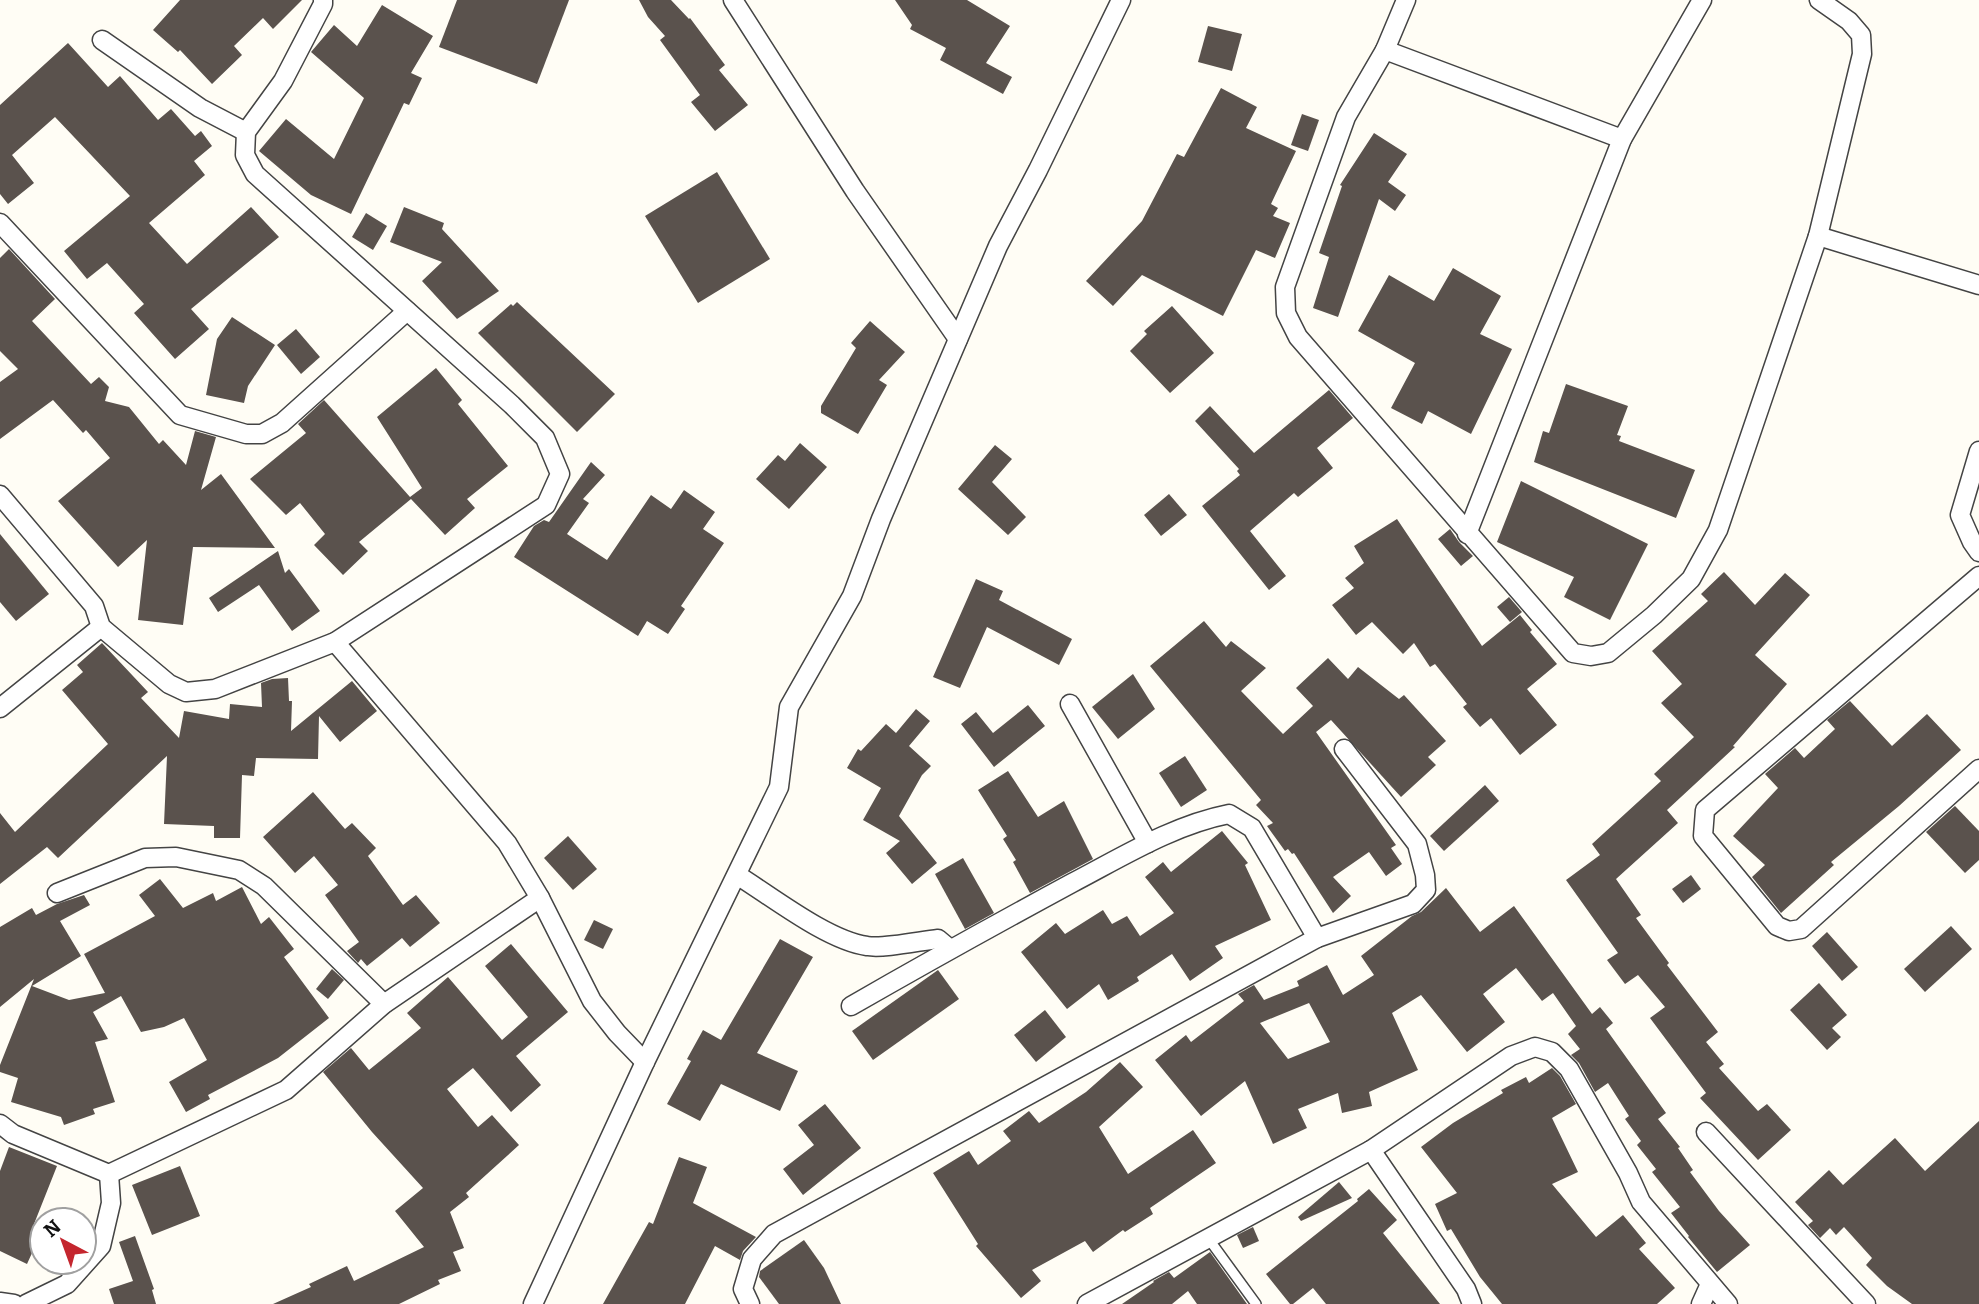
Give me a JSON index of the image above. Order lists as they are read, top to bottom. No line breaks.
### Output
{"north":"top left"}
